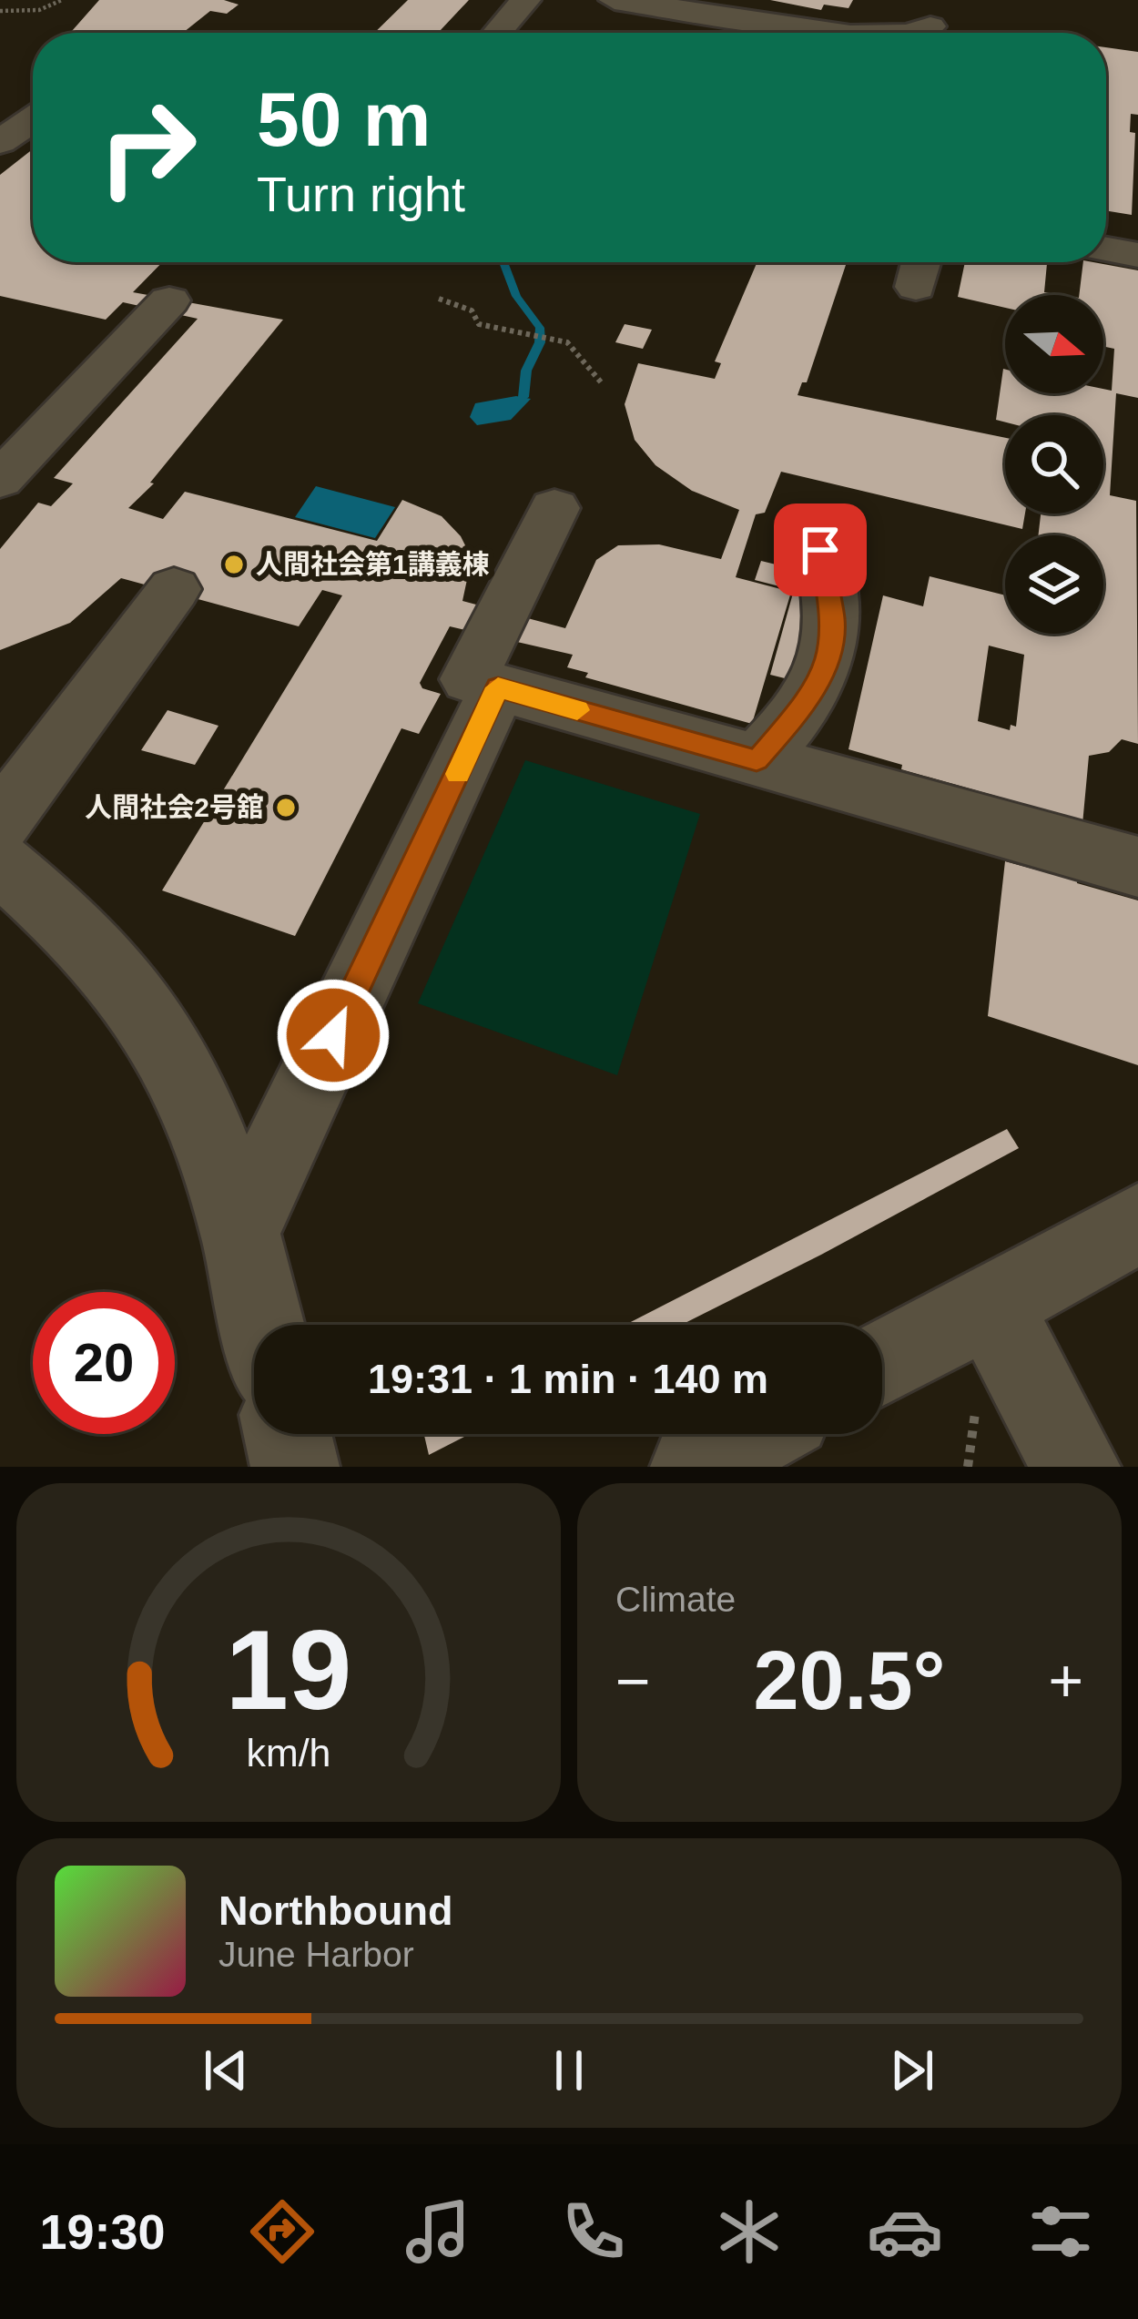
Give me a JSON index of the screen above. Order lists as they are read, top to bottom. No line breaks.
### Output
{"places":["人間社会第1講義棟","人間社会2号舘"],"north":"right","page":{"turn":["50 m","Turn right"],"limit":"20","trip":"19:31 · 1 min · 140 m","tile":"Climate","heat":["−","20.5°","+"],"song":["Northbound","June Harbor"],"tabs":"19:30","gauge":["19","km/h"]}}
